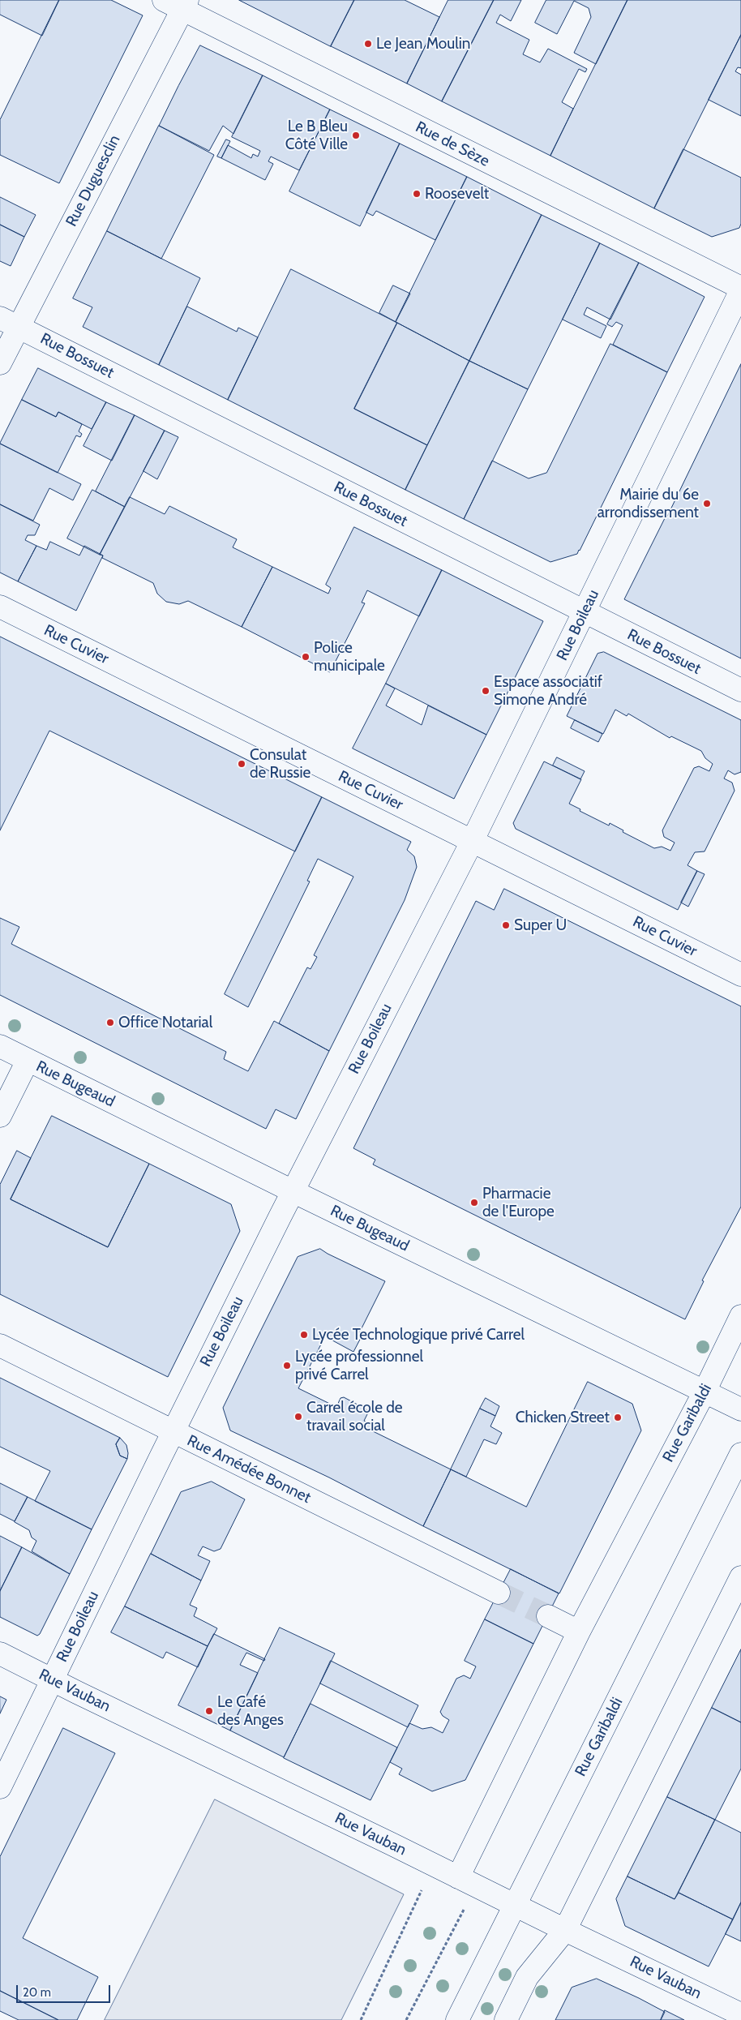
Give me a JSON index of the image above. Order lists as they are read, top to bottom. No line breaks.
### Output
{"streets":{"street":["Rue de Sèze","Rue Duguesclin","Rue Bossuet","Rue Boileau","Rue Cuvier","Rue Bugeaud","Rue Garibaldi","Rue Amédée Bonnet","Rue Vauban"]},"crossings":[["Rue de Sèze","Rue Duguesclin"],["Rue de Sèze","Rue Boileau"],["Rue Duguesclin","Rue Bossuet"],["Rue Bossuet","Rue Boileau"],["Rue Boileau","Rue Cuvier"],["Rue Boileau","Rue Bugeaud"],["Rue Boileau","Rue Amédée Bonnet"],["Rue Boileau","Rue Vauban"],["Rue Bugeaud","Rue Garibaldi"],["Rue Garibaldi","Rue Vauban"]],"places":["Le Jean Moulin","Le B Bleu Côté Ville","Roosevelt","Mairie du 6e arrondissement","Police municipale","Espace associatif Simone André","Consulat de Russie","Super U","Office Notarial","Pharmacie de l'Europe","Lycée Technologique privé Carrel","Lycée professionnel privé Carrel","Carrel école de travail social","Chicken Street","Le Café des Anges"],"scale_bar":"20 m"}
